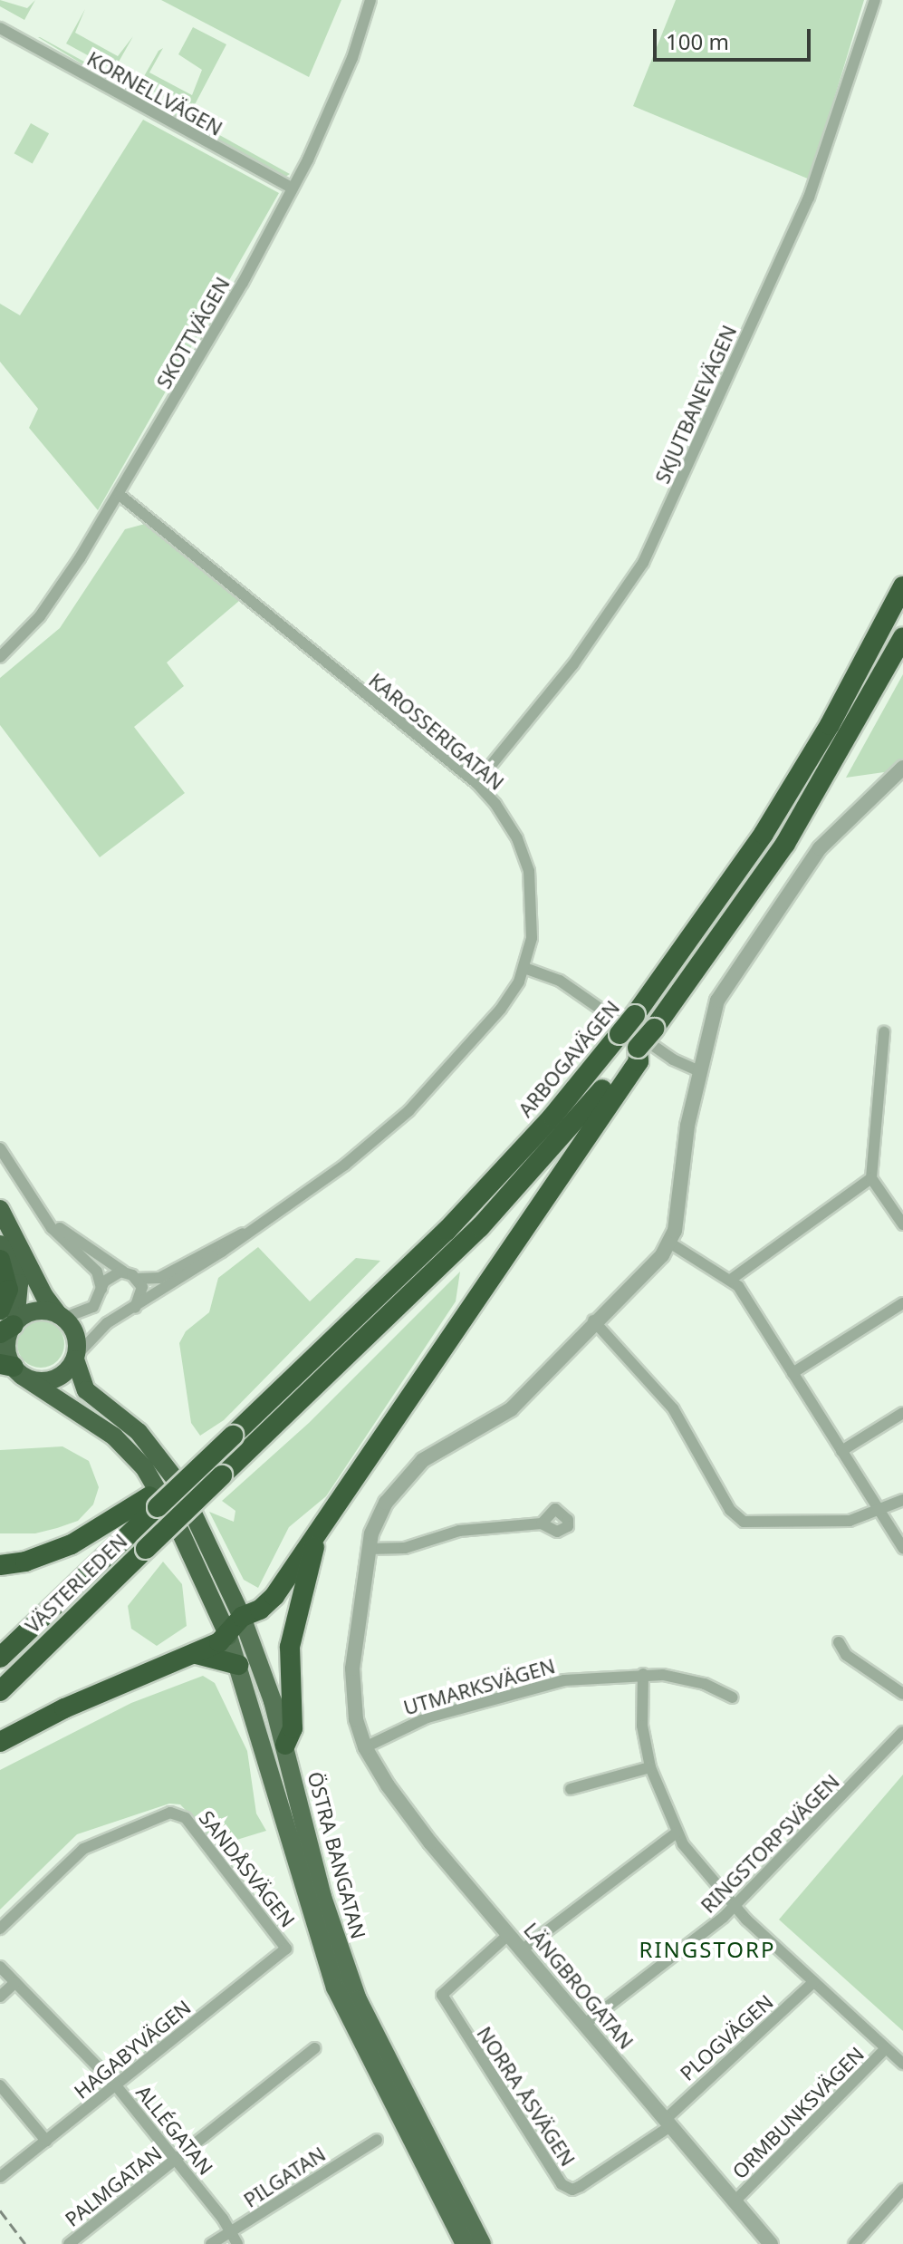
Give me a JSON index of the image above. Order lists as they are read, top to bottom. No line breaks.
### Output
{"streets":{"highway":["ARBOGAVÄGEN","VÄSTERLEDEN","ÖSTRA BANGATAN"],"street":["KORNELLVÄGEN","SKOTTVÄGEN","SKJUTBANEVÄGEN","KAROSSERIGATAN","UTMARKSVÄGEN","RINGSTORPSVÄGEN","SANDÅSVÄGEN","LÄNGBROGATAN","PLOGVÄGEN","HAGABYVÄGEN","NORRA ÅSVÄGEN","ORMBUNKSVÄGEN","ALLÉGATAN","PILGATAN","PALMGATAN"]},"crossings":[["KORNELLVÄGEN","SKOTTVÄGEN"],["SKOTTVÄGEN","KAROSSERIGATAN"],["SKJUTBANEVÄGEN","KAROSSERIGATAN"],["ARBOGAVÄGEN","VÄSTERLEDEN"],["VÄSTERLEDEN","ÖSTRA BANGATAN"],["UTMARKSVÄGEN","LÄNGBROGATAN"],["RINGSTORPSVÄGEN","LÄNGBROGATAN"],["SANDÅSVÄGEN","HAGABYVÄGEN"],["LÄNGBROGATAN","PLOGVÄGEN"],["LÄNGBROGATAN","NORRA ÅSVÄGEN"],["LÄNGBROGATAN","ORMBUNKSVÄGEN"],["PLOGVÄGEN","NORRA ÅSVÄGEN"],["HAGABYVÄGEN","ALLÉGATAN"],["ALLÉGATAN","PILGATAN"],["ALLÉGATAN","PALMGATAN"]],"districts":["RINGSTORP"],"scale_bar":"100 m"}
